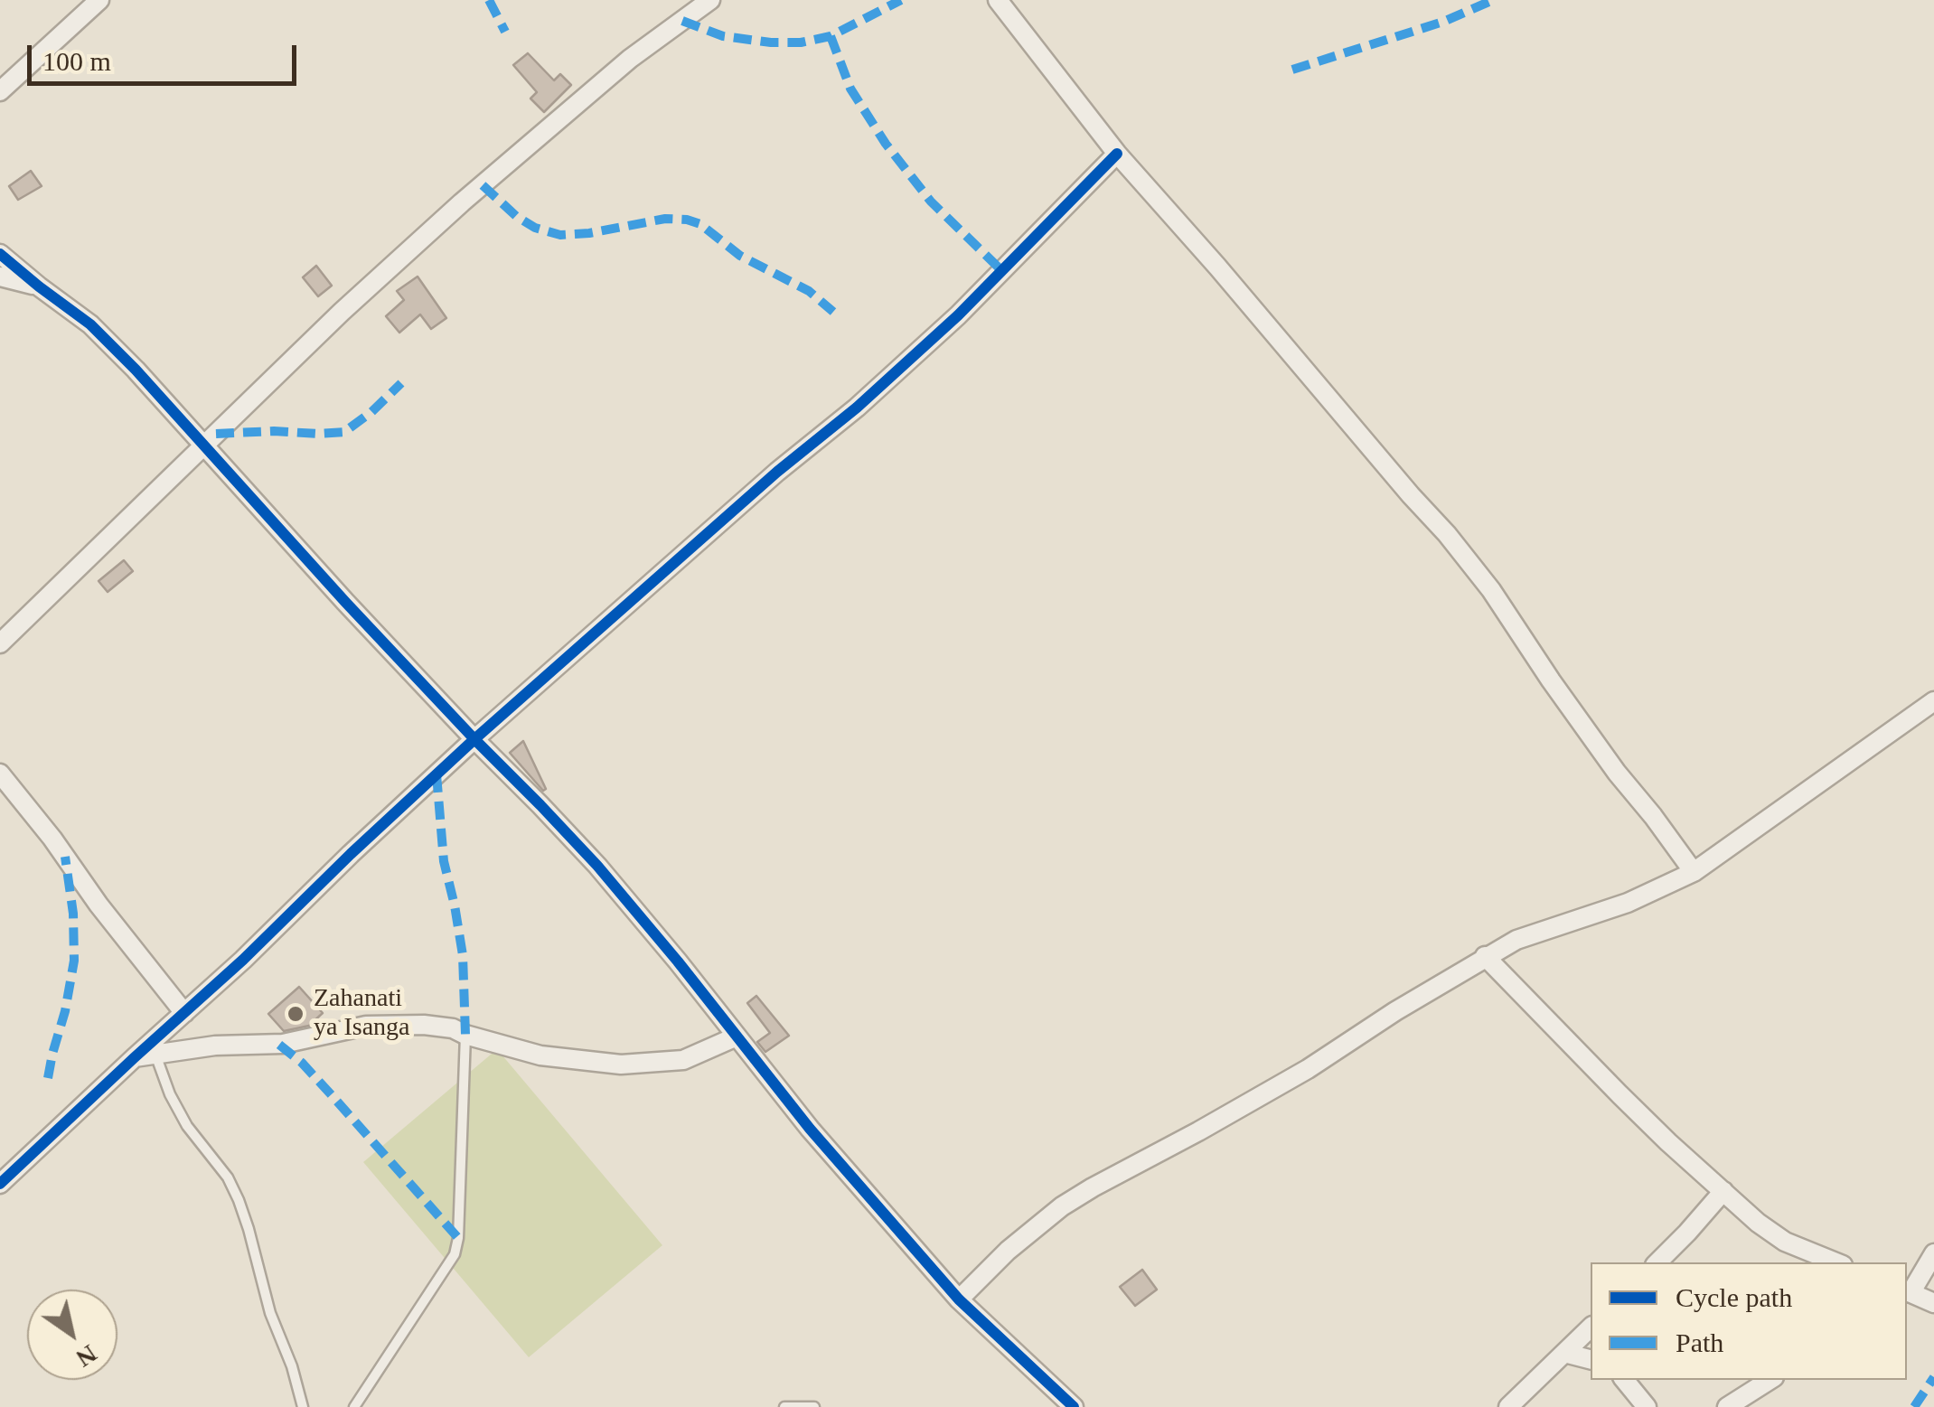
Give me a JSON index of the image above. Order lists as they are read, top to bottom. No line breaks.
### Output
{"places":["Zahanati ya Isanga"],"legend":["Cycle path","Path"],"scale_bar":"100 m","north":"bottom right"}
